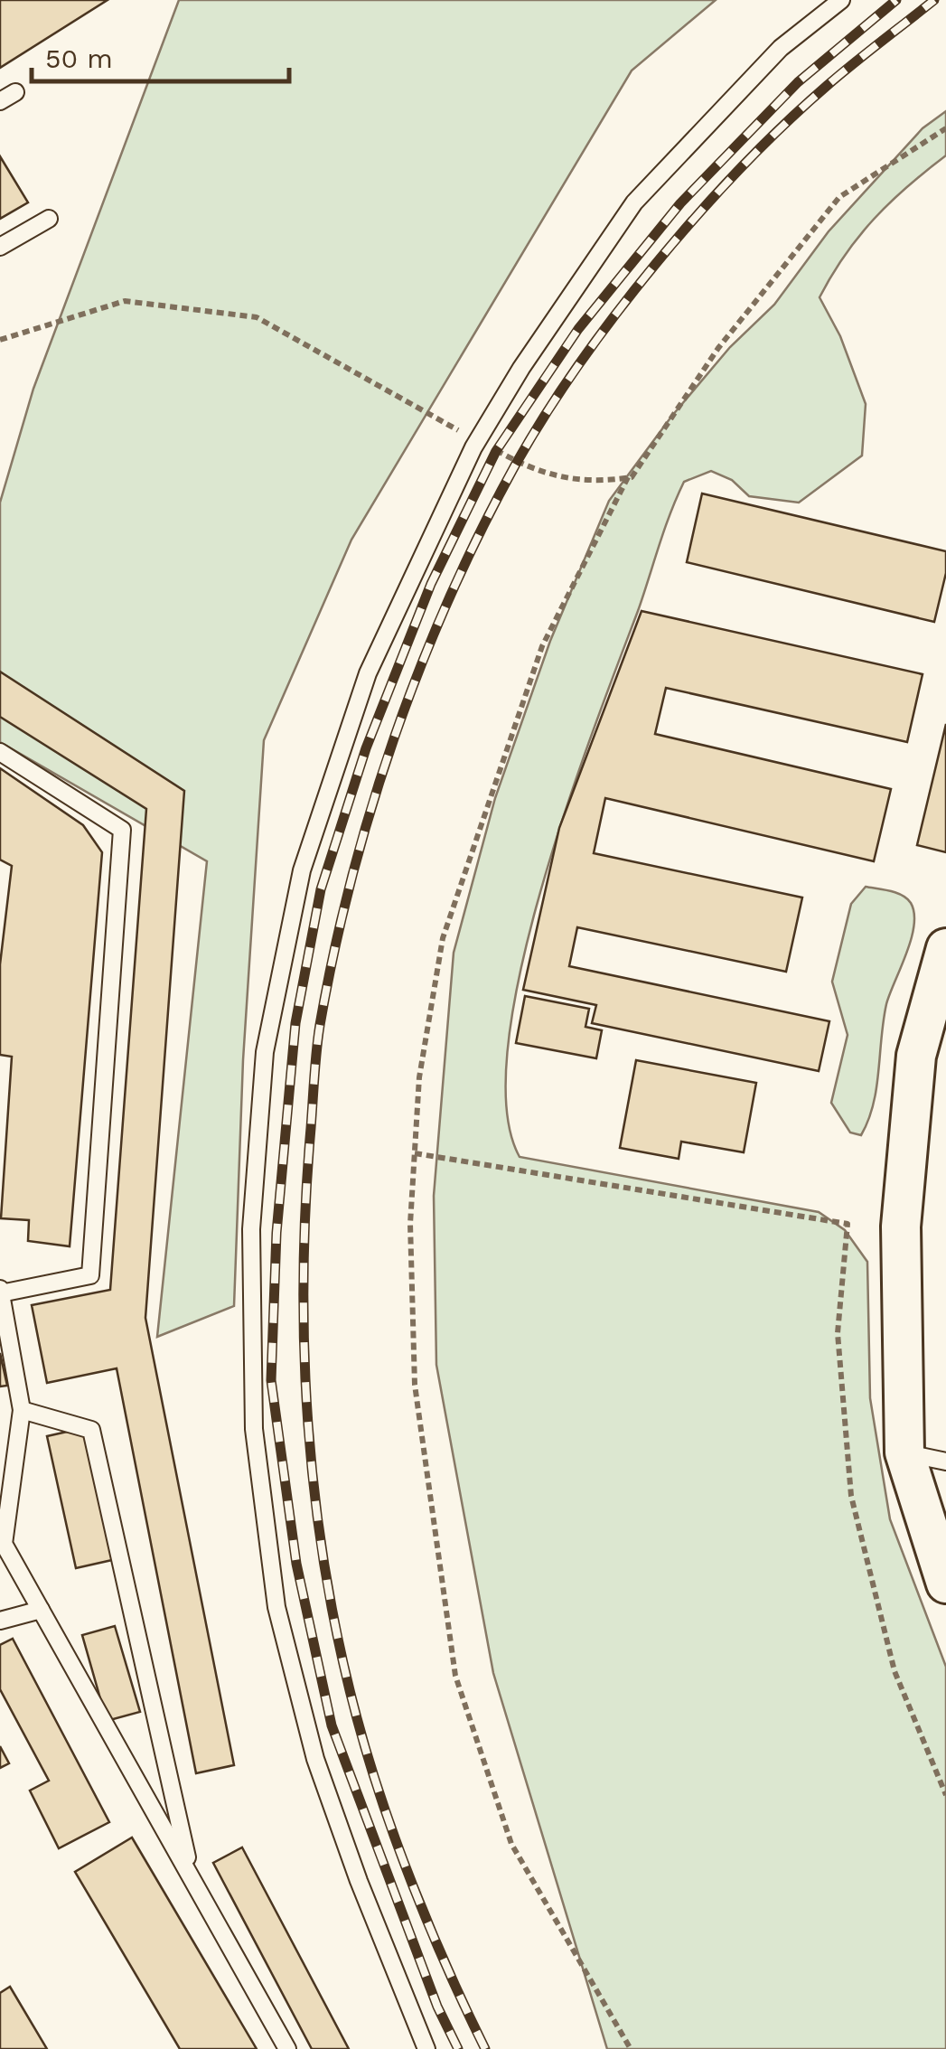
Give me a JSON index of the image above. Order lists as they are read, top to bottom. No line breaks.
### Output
{"scale_bar":"50 m"}
